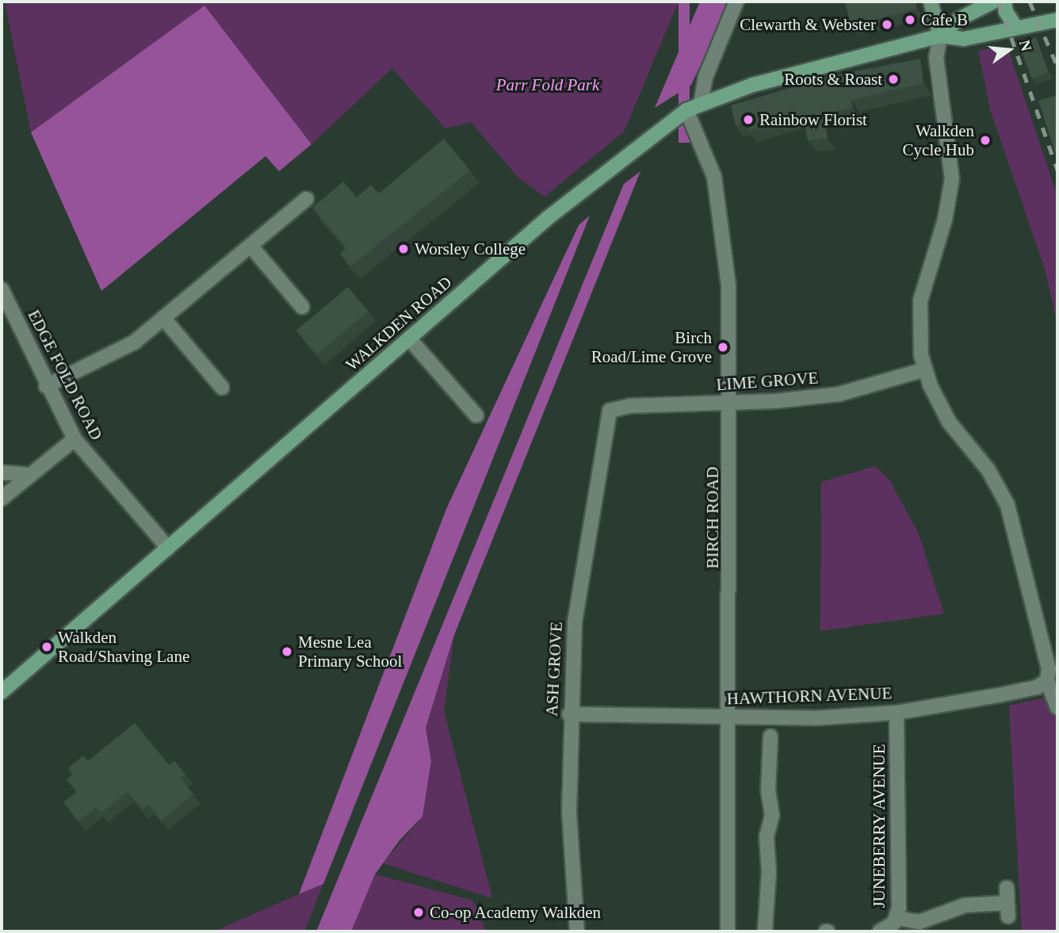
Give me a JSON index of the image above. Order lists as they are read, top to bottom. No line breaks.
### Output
{"streets":{"main road":["WALKDEN ROAD"],"street":["EDGE FOLD ROAD","LIME GROVE","BIRCH ROAD","ASH GROVE","HAWTHORN AVENUE","JUNEBERRY AVENUE"]},"crossings":[["WALKDEN ROAD","EDGE FOLD ROAD"],["WALKDEN ROAD","BIRCH ROAD"],["LIME GROVE","BIRCH ROAD"],["LIME GROVE","ASH GROVE"],["BIRCH ROAD","HAWTHORN AVENUE"],["ASH GROVE","HAWTHORN AVENUE"],["HAWTHORN AVENUE","JUNEBERRY AVENUE"]],"parks":["Parr Fold Park"],"places":["Cafe B","Clewarth & Webster","Roots & Roast","Rainbow Florist","Walkden Cycle Hub","Worsley College","Birch Road/Lime Grove","Walkden Road/Shaving Lane","Mesne Lea Primary School","Co-op Academy Walkden"],"north":"right"}
